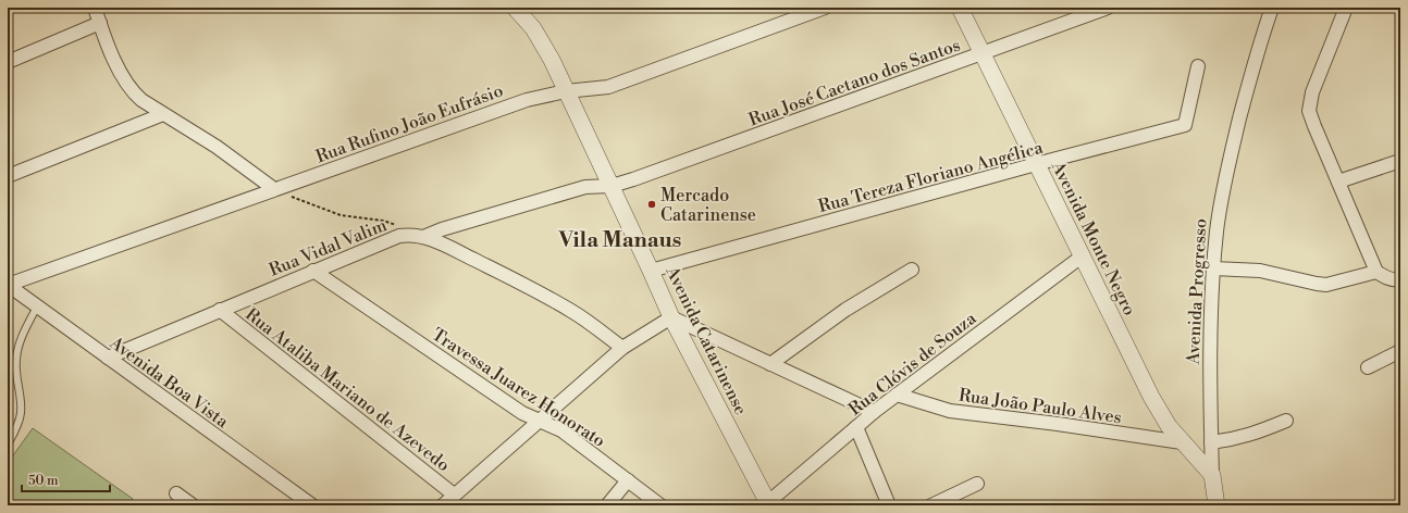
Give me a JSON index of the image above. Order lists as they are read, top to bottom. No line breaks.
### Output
{"streets":{"street":["Rua José Caetano dos Santos","Rua Rufino João Eufrásio","Rua Tereza Floriano Angélica","Avenida Monte Negro","Rua Vidal Valim","Avenida Progresso","Avenida Catarinense","Rua Clóvis de Souza","Avenida Boa Vista","Travessa Juarez Honorato","Rua Ataliba Mariano de Azevedo","Rua João Paulo Alves"]},"crossings":[["Rua José Caetano dos Santos","Avenida Monte Negro"],["Rua José Caetano dos Santos","Rua Vidal Valim"],["Rua José Caetano dos Santos","Avenida Catarinense"],["Rua Rufino João Eufrásio","Avenida Catarinense"],["Rua Rufino João Eufrásio","Avenida Boa Vista"],["Rua Tereza Floriano Angélica","Avenida Monte Negro"],["Rua Tereza Floriano Angélica","Avenida Catarinense"],["Avenida Monte Negro","Avenida Progresso"],["Avenida Monte Negro","Rua Clóvis de Souza"],["Avenida Monte Negro","Rua João Paulo Alves"],["Rua Vidal Valim","Avenida Boa Vista"],["Rua Vidal Valim","Travessa Juarez Honorato"],["Rua Vidal Valim","Rua Ataliba Mariano de Azevedo"],["Avenida Catarinense","Rua Clóvis de Souza"],["Rua Clóvis de Souza","Rua João Paulo Alves"]],"districts":["Vila Manaus"],"places":["Mercado Catarinense"],"scale_bar":"50 m"}
